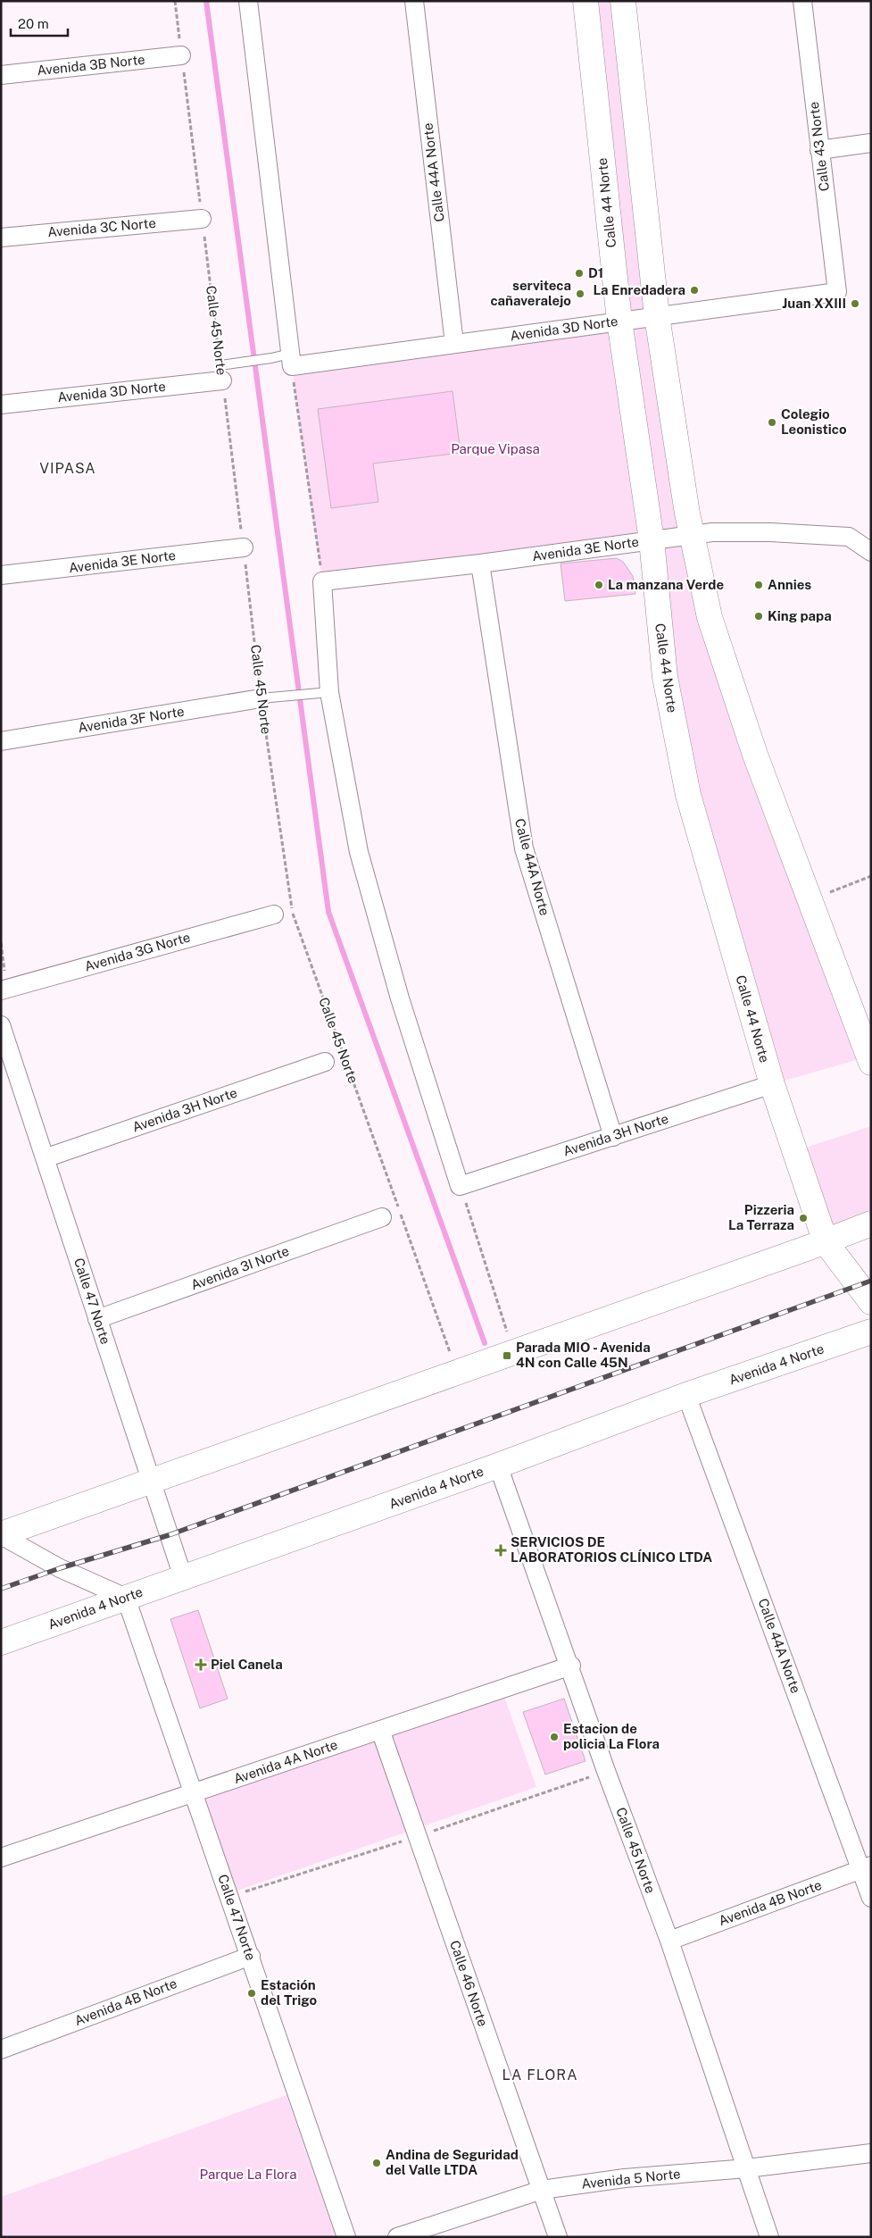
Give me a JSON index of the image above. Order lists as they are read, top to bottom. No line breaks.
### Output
{"streets":{"main road":["Calle 44 Norte","Avenida 4 Norte"],"street":["Avenida 3B Norte","Calle 43 Norte","Calle 44A Norte","Avenida 3C Norte","Avenida 3D Norte","Calle 45 Norte","Avenida 3E Norte","Avenida 3F Norte","Avenida 3G Norte","Avenida 3H Norte","Avenida 3I Norte","Calle 47 Norte","Avenida 4A Norte","Avenida 4B Norte","Calle 46 Norte","Avenida 5 Norte"]},"crossings":[["Avenida 3B Norte","Calle 45 Norte"],["Calle 43 Norte","Avenida 3D Norte"],["Calle 44A Norte","Avenida 3D Norte"],["Calle 44A Norte","Avenida 3E Norte"],["Calle 44A Norte","Avenida 3H Norte"],["Calle 44A Norte","Avenida 4 Norte"],["Calle 44A Norte","Avenida 4B Norte"],["Calle 44 Norte","Avenida 3D Norte"],["Calle 44 Norte","Avenida 3E Norte"],["Calle 44 Norte","Avenida 3H Norte"],["Avenida 3C Norte","Calle 45 Norte"],["Avenida 3D Norte","Calle 45 Norte"],["Calle 45 Norte","Avenida 3E Norte"],["Calle 45 Norte","Avenida 3F Norte"],["Calle 45 Norte","Avenida 4 Norte"],["Calle 45 Norte","Avenida 4A Norte"],["Calle 45 Norte","Avenida 4B Norte"],["Calle 45 Norte","Avenida 5 Norte"],["Avenida 3H Norte","Calle 47 Norte"],["Avenida 3I Norte","Calle 47 Norte"],["Calle 47 Norte","Avenida 4 Norte"],["Calle 47 Norte","Avenida 4A Norte"],["Calle 47 Norte","Avenida 4B Norte"],["Avenida 4A Norte","Calle 46 Norte"],["Calle 46 Norte","Avenida 5 Norte"]],"districts":["VIPASA","LA FLORA"],"parks":["Parque Vipasa","Parque La Flora"],"places":{"other":["D1","La Enredadera","serviteca cañaveralejo","Juan XXIII","Colegio Leonistico","La manzana Verde","Annies","King papa","Pizzeria La Terraza","Estacion de policia La Flora","Estación del Trigo","Andina de Seguridad del Valle LTDA"],"transit":["Parada MIO - Avenida 4N con Calle 45N"],"health":["SERVICIOS DE LABORATORIOS CLÍNICO LTDA","Piel Canela"]},"scale_bar":"20 m"}
